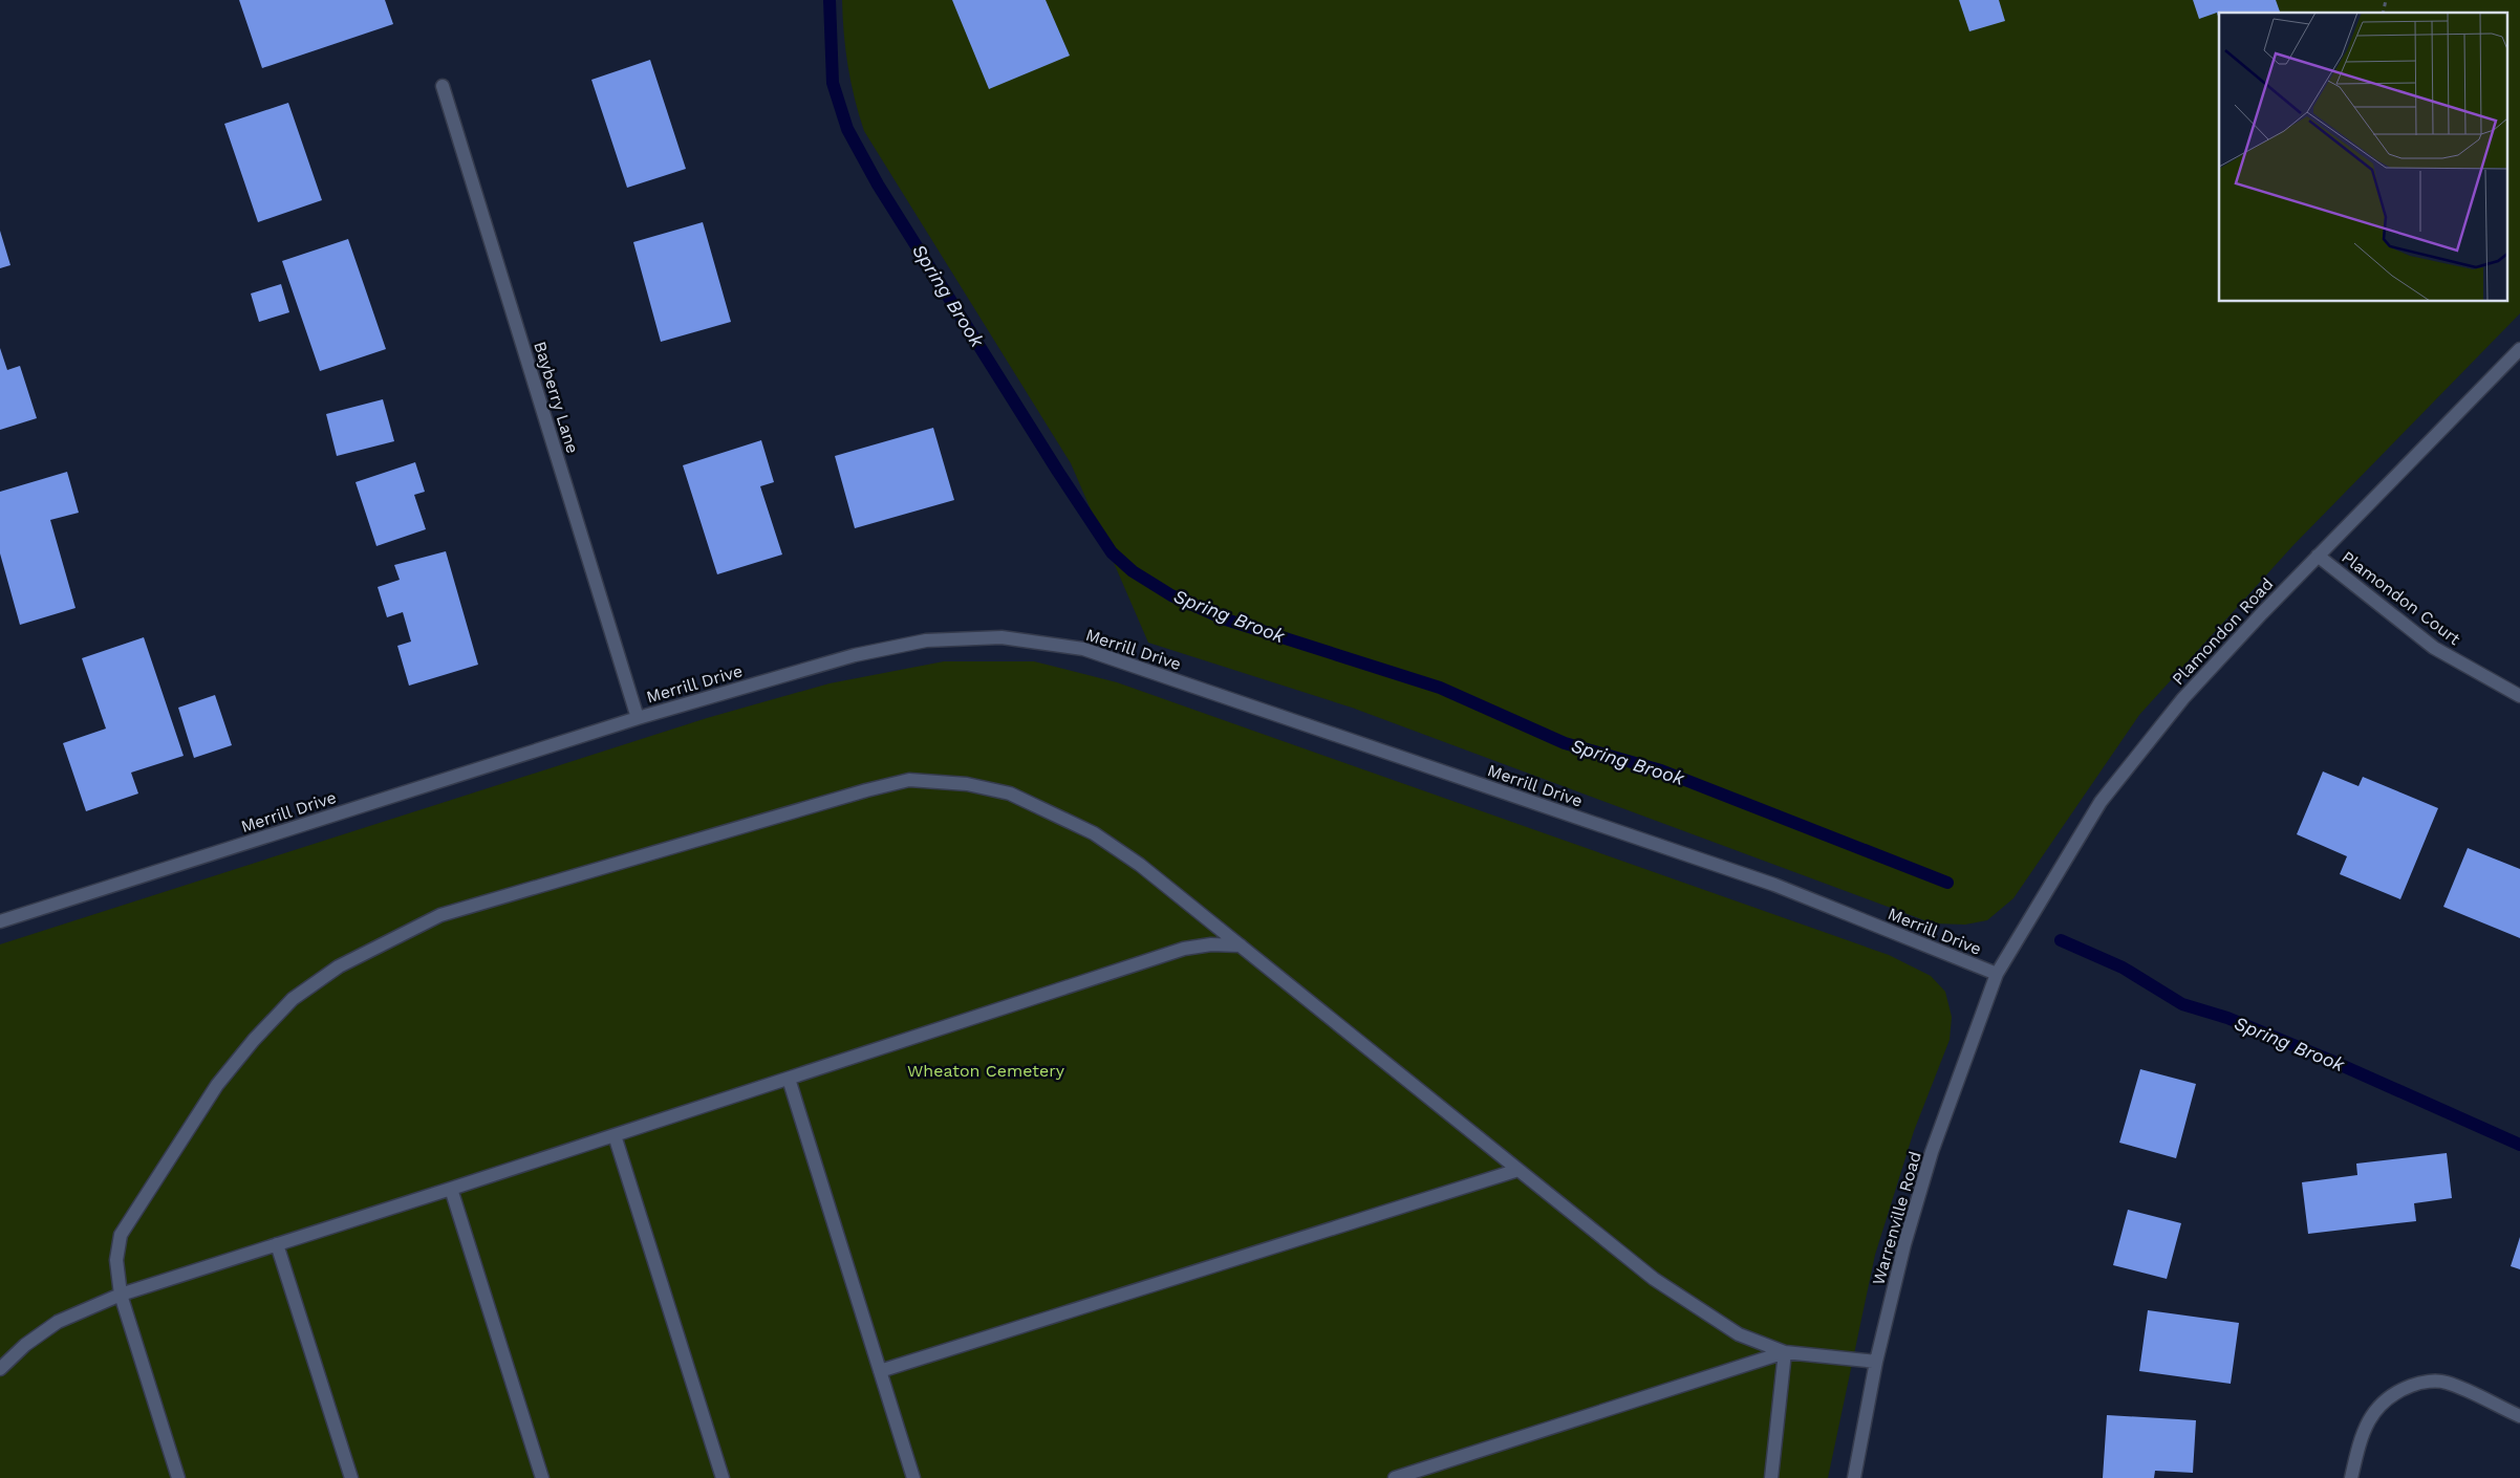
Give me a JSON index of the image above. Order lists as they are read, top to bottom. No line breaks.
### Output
{"streets":{"street":["Bayberry Lane","Plamondon Court","Plamondon Road","Merrill Drive","Warrenville Road"]},"crossings":[["Bayberry Lane","Merrill Drive"],["Plamondon Court","Plamondon Road"],["Plamondon Road","Merrill Drive"],["Plamondon Road","Warrenville Road"],["Merrill Drive","Warrenville Road"]],"water":["Spring Brook"],"parks":["Wheaton Cemetery"]}
